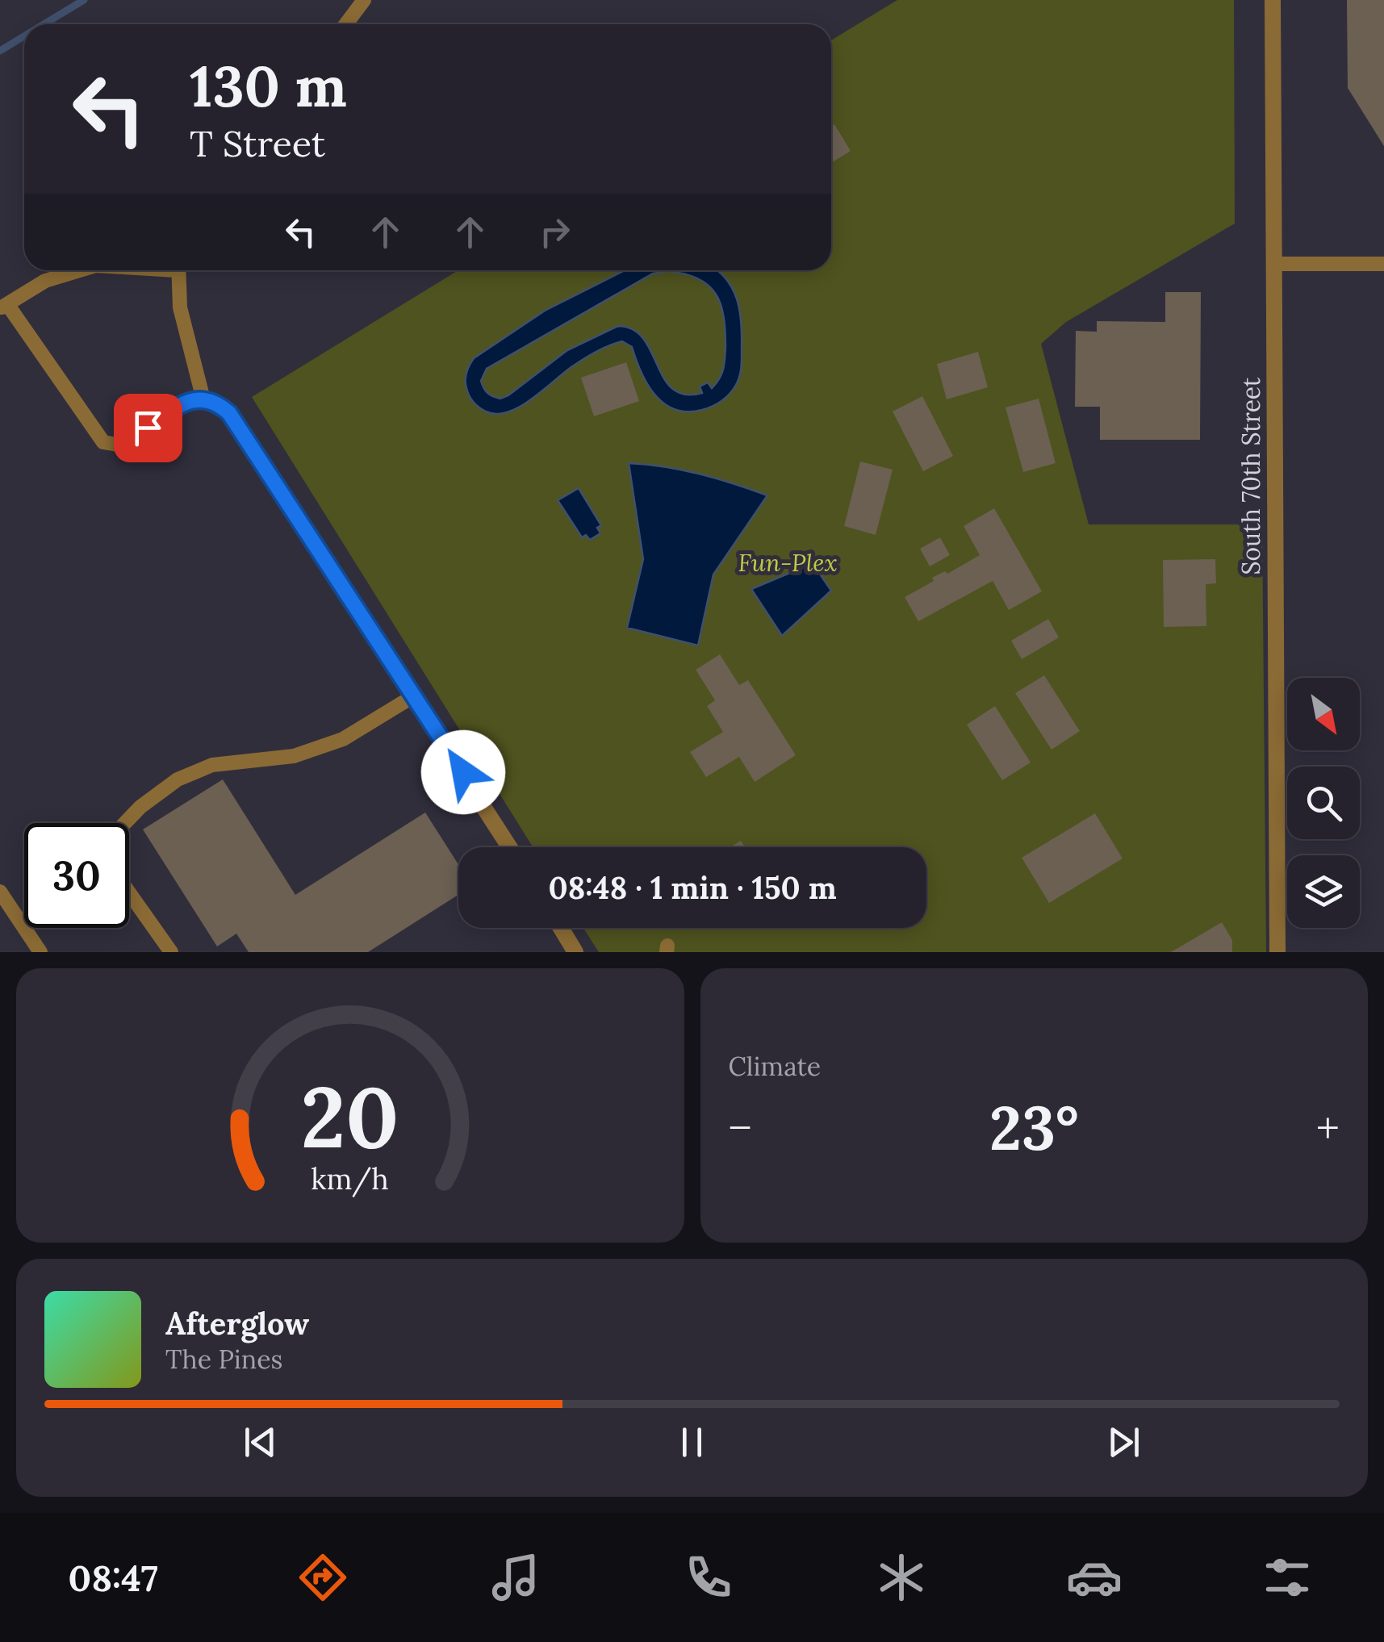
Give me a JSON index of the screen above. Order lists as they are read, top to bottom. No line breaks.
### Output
{"streets":{"street":["South 70th Street"]},"parks":["Fun-Plex"],"north":"bottom right","page":{"turn":["130 m","T Street"],"limit":"30","trip":"08:48 · 1 min · 150 m","tile":"Climate","heat":["−","23°","+"],"song":["Afterglow","The Pines"],"tabs":"08:47","gauge":["20","km/h"]}}
